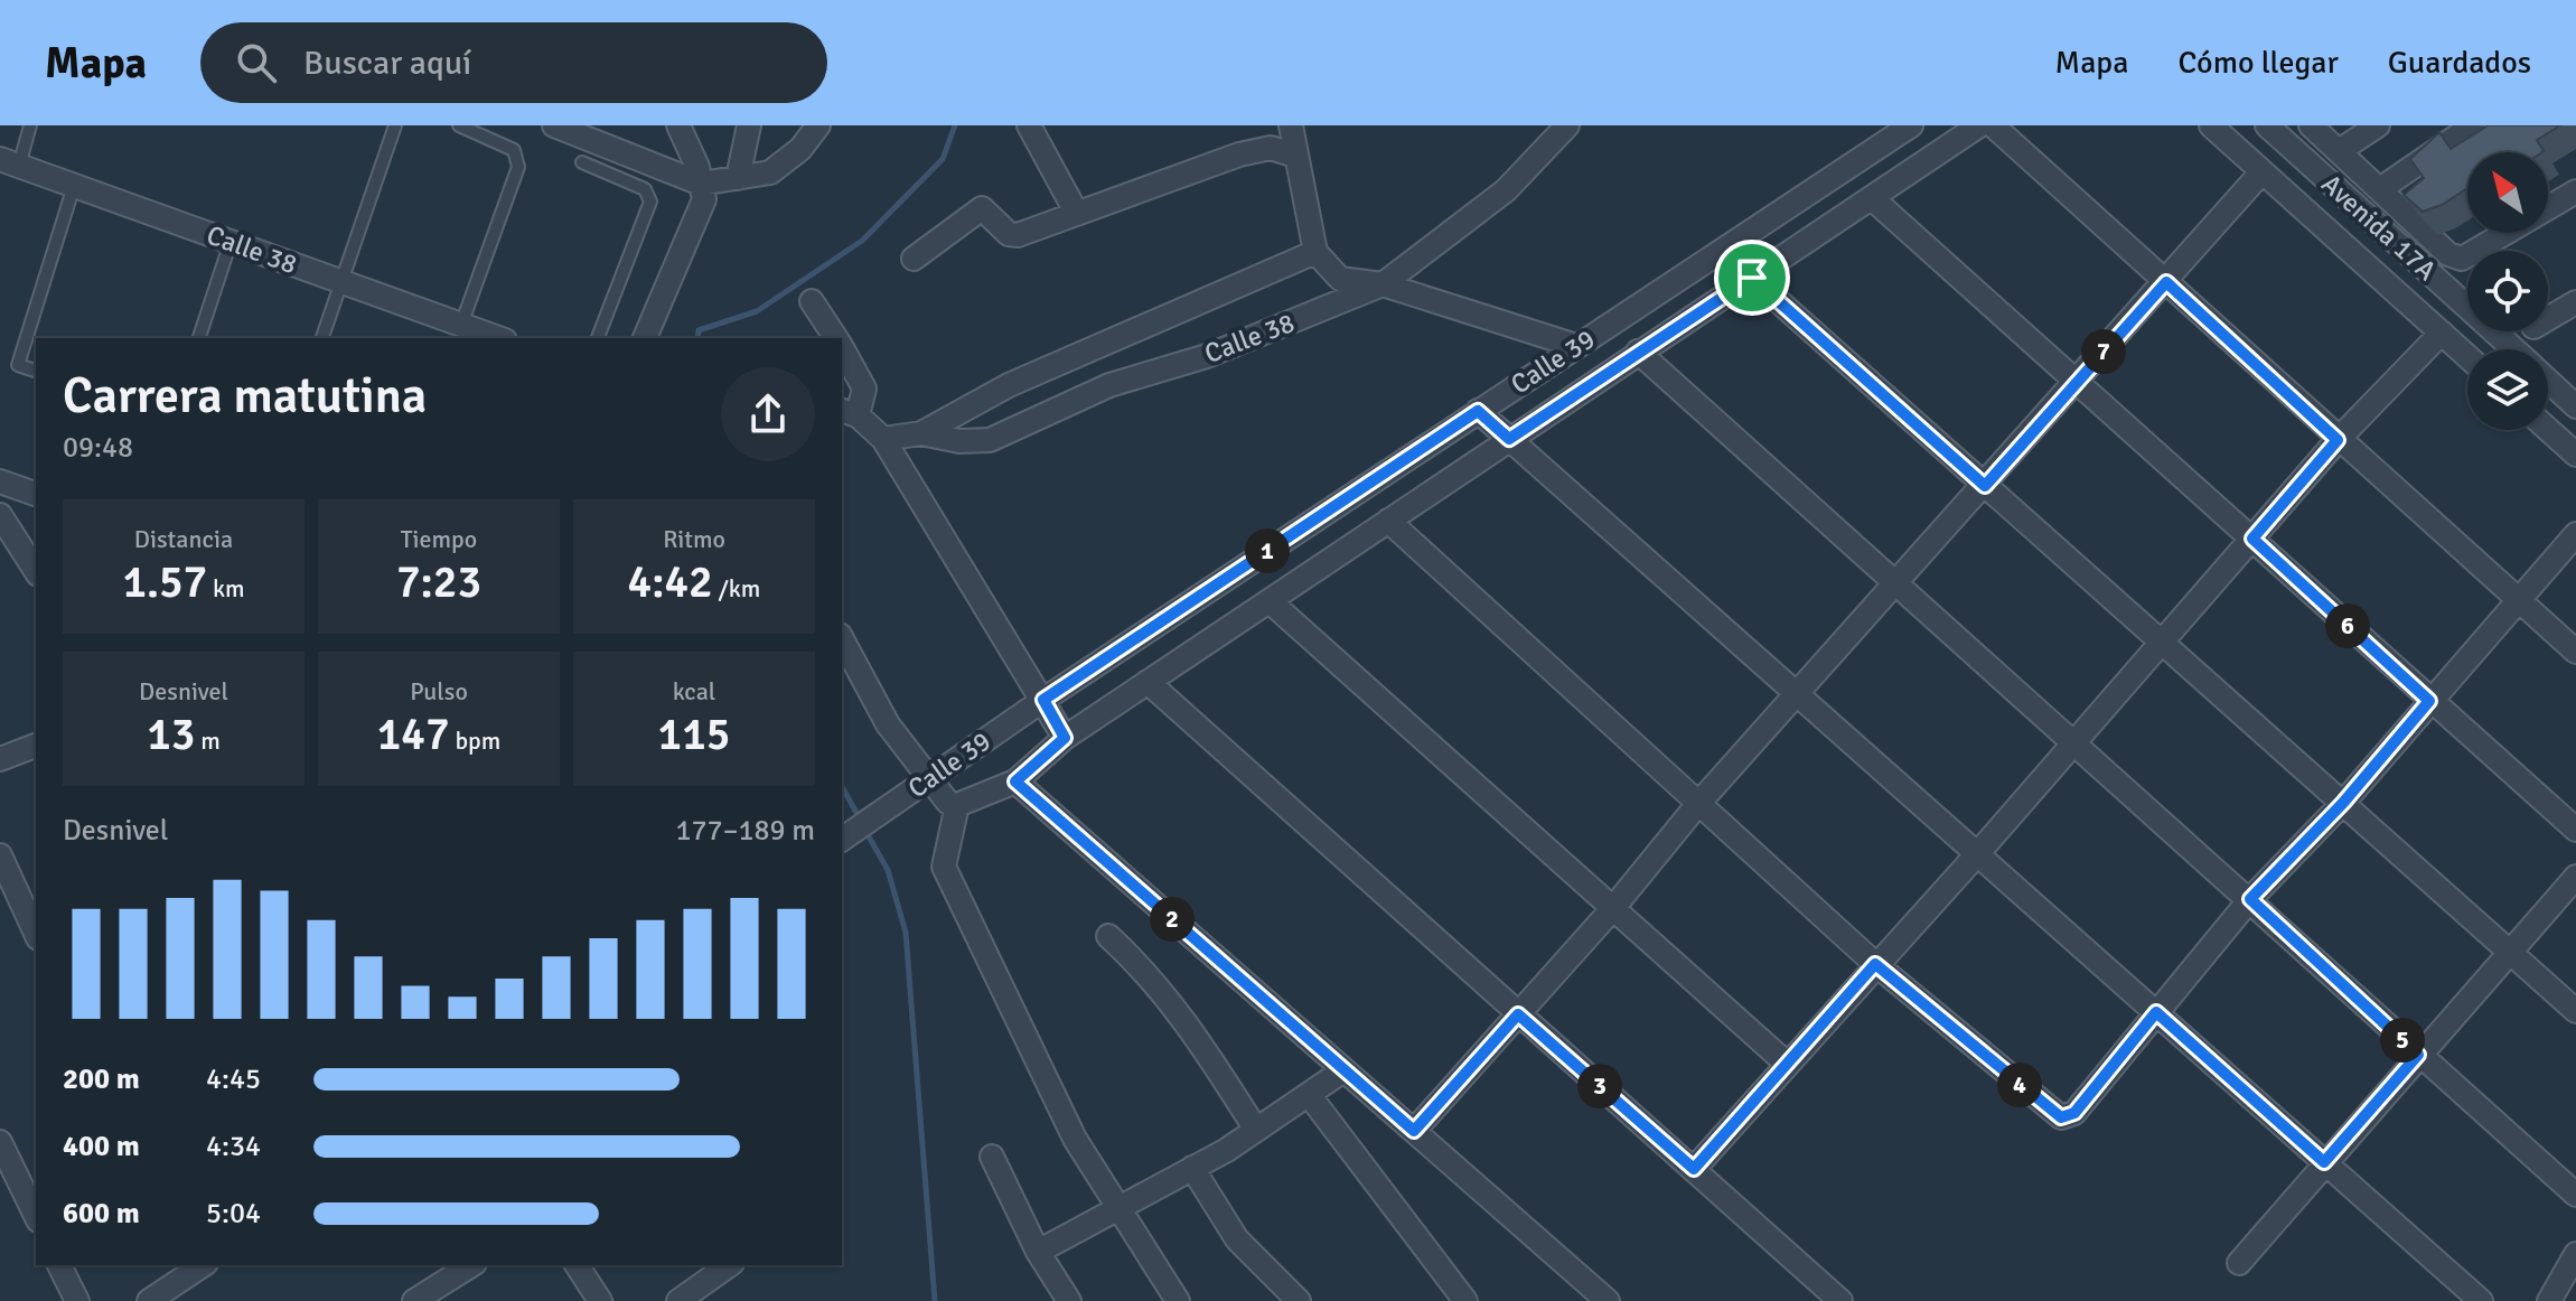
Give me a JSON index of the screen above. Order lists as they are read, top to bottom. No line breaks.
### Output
{"streets":{"street":["Avenida 17A","Calle 38","Calle 39"]},"north":"top left","page":{"header":"Mapa","search":"Buscar aquí","nav":["Mapa","Cómo llegar","Guardados"],"pins":["7","1","6","2","5","4","3"],"heading":["Carrera matutina","09:48"],"stats":[["Distancia","1.57 km"],["Tiempo","7:23"],["Ritmo","4:42 /km"],["Desnivel","13 m"],["Pulso","147 bpm"],["kcal","115"]],"chart":["Desnivel","177–189 m"],"list":[{"name":"200 m","note":"4:45"},{"name":"400 m","note":"4:34"},{"name":"600 m","note":"5:04"}]}}
